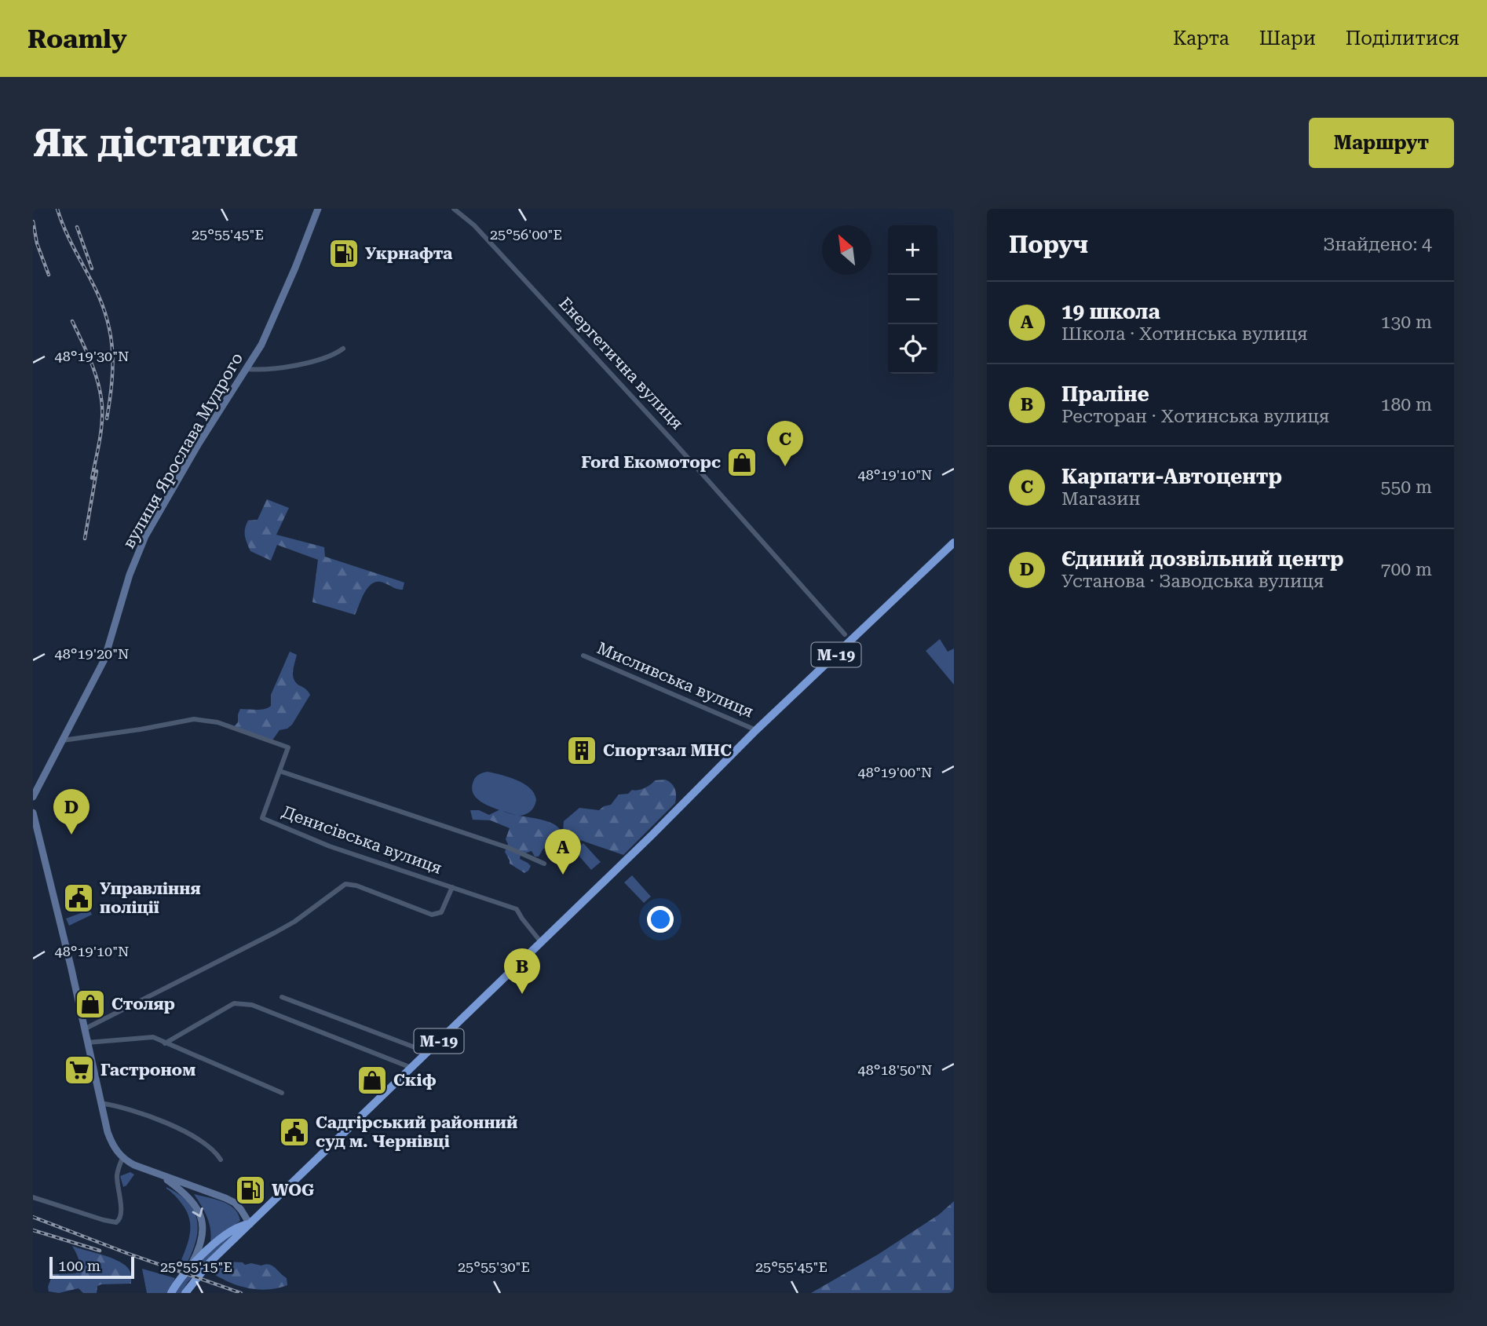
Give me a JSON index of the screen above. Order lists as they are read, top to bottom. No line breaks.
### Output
{"streets":{"highway":["М-19"],"main road":["вулиця Ярослава Мудрого"],"street":["Енергетична вулиця","Мисливська вулиця","Денисівська вулиця"]},"crossings":[["Енергетична вулиця","М-19"],["вулиця Ярослава Мудрого","Денисівська вулиця"],["М-19","Мисливська вулиця"],["М-19","Денисівська вулиця"]],"places":{"fuel station":["Укрнафта","WOG"],"shop":["Ford Екомоторс","Столяр","Скіф"],"building":["Спортзал МНС"],"public building":["Управління поліції","Садгірський районний суд м. Чернівці"],"supermarket":["Гастроном"]},"scale_bar":"100 m","north":"top left","page":{"header":"Roamly","nav":["Карта","Шари","Поділитися"],"buttons":"Маршрут","title":"Як дістатися","heading":["Поруч","Знайдено: 4"],"map_buttons":["+","−"],"list":[{"mark":"A","name":"19 школа","note":"Школа · Хотинська вулиця","value":"130 m"},{"mark":"B","name":"Праліне","note":"Ресторан · Хотинська вулиця","value":"180 m"},{"mark":"C","name":"Карпати-Автоцентр","note":"Магазин","value":"550 m"},{"mark":"D","name":"Єдиний дозвільний центр","note":"Установа · Заводська вулиця","value":"700 m"}],"pins":["C","D","A","B"],"scale":"100 m"},"coordinates":["25°55'45\"E","25°56'00\"E","48°19'30\"N","48°19'10\"N","48°19'20\"N","48°19'00\"N","48°18'50\"N","25°55'15\"E","25°55'30\"E"]}
